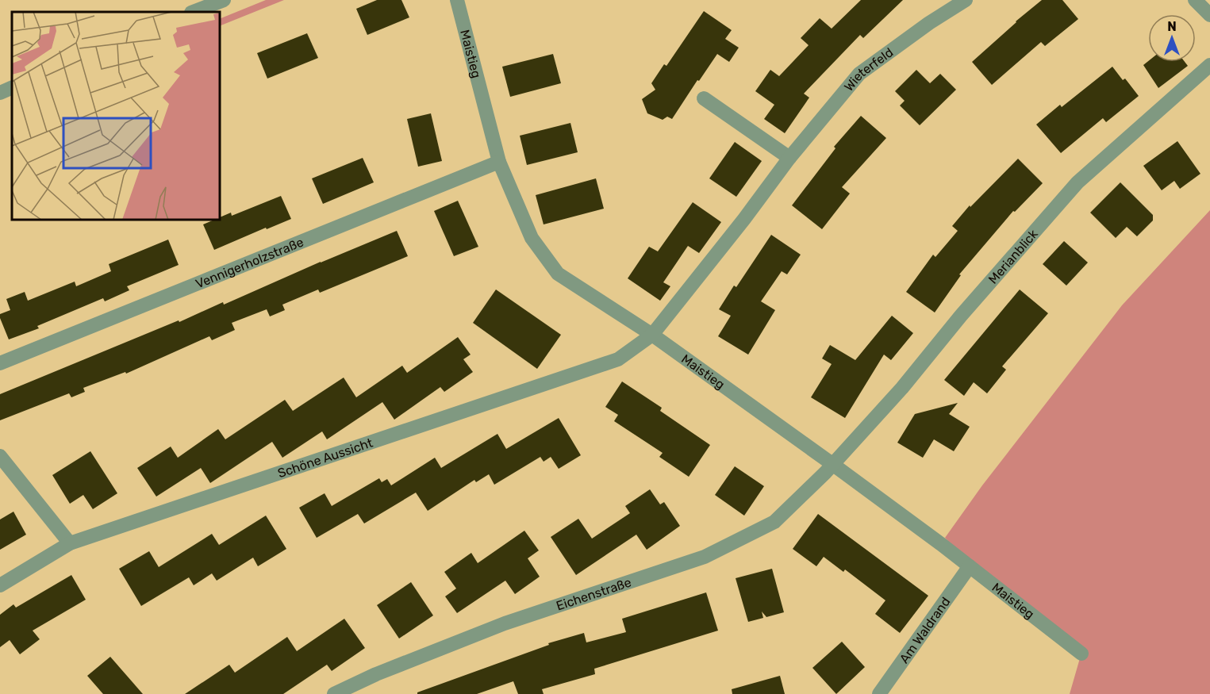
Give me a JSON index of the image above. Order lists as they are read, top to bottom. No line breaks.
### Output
{"streets":{"street":["Maistieg","Wieterfeld","Merianblick","Vennigerholzstraße","Schöne Aussicht","Eichenstraße","Am Waldrand"]},"crossings":[["Maistieg","Wieterfeld"],["Maistieg","Merianblick"],["Maistieg","Vennigerholzstraße"],["Maistieg","Schöne Aussicht"],["Maistieg","Eichenstraße"],["Maistieg","Am Waldrand"],["Wieterfeld","Schöne Aussicht"],["Merianblick","Eichenstraße"]],"north":"top"}
